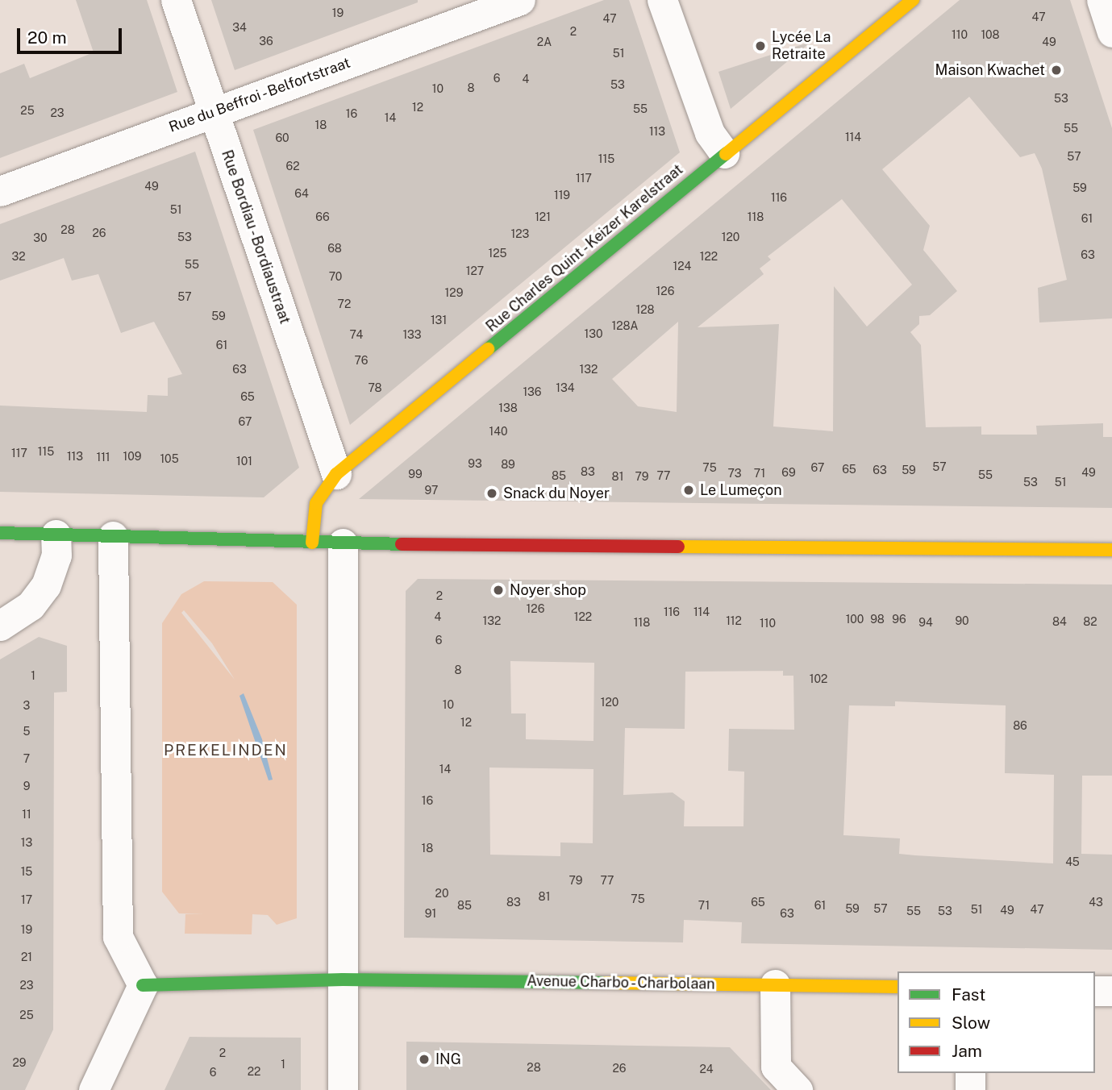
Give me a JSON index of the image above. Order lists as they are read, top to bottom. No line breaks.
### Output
{"streets":{"street":["Rue du Beffroi - Belfortstraat","Rue Bordiau - Bordiaustraat","Rue Charles Quint - Keizer Karelstraat","Avenue Charbo - Charbolaan"]},"crossings":[["Rue du Beffroi - Belfortstraat","Rue Bordiau - Bordiaustraat"],["Rue Bordiau - Bordiaustraat","Rue Charles Quint - Keizer Karelstraat"]],"districts":["PREKELINDEN"],"places":["Lycée La Retraite","Maison Kwachet","Le Lumeçon","Snack du Noyer","Noyer shop","ING"],"house_numbers":["19","47","47","34","2","110","108","36","2A","49","51","6","4","53","8","10","53","12","55","25","23","16","14","18","55","113","114","60","57","115","62","117","49","59","64","119","116","51","66","121","118","61","28","26","123","53","120","30","68","125","63","32","122","55","124","127","70","126","129","57","72","128","59","131","128A","130","74","133","61","76","63","132","78","134","136","65","138","67","140","115","117","113","109","111","105","101","93","89","57","75","67","65","63","59","83","69","49","73","71","99","55","85","77","81","79","53","51","97","2","126","116","114","4","122","100","98","96","132","112","90","84","82","118","94","110","6","8","1","102","120","10","3","12","86","5","7","14","9","16","11","13","18","45","15","79","77","20","81","75","17","83","65","43","85","71","61","59","57","51","47","49","55","53","91","63","19","21","23","25","2","29","1","28","26","24","22","6"],"legend":["Fast","Slow","Jam"],"scale_bar":"20 m"}
